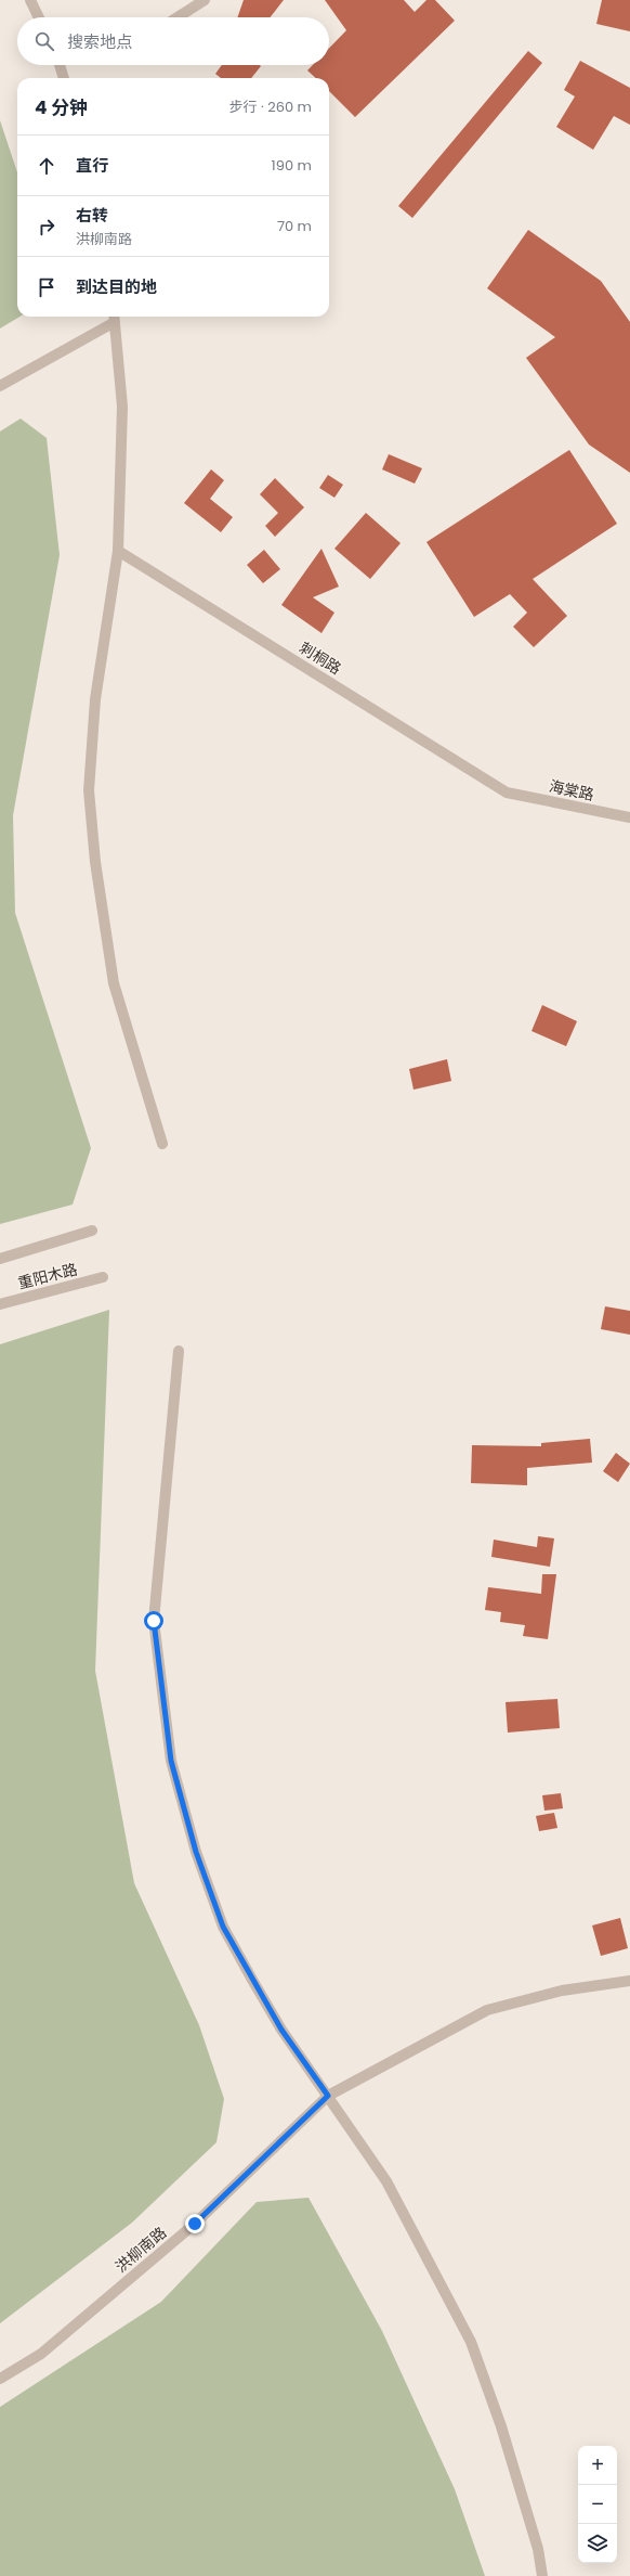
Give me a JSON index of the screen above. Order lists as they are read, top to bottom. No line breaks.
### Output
{"streets":{"street":["刺桐路","海棠路","重阳木路","洪柳南路"]},"crossings":[["刺桐路","海棠路"]],"page":{"search":"搜索地点","heading":["4 分钟","步行 · 260 m"],"list":[["直行","190 m"],["右转","洪柳南路","70 m"],"到达目的地"],"map_buttons":["+","−"]}}
